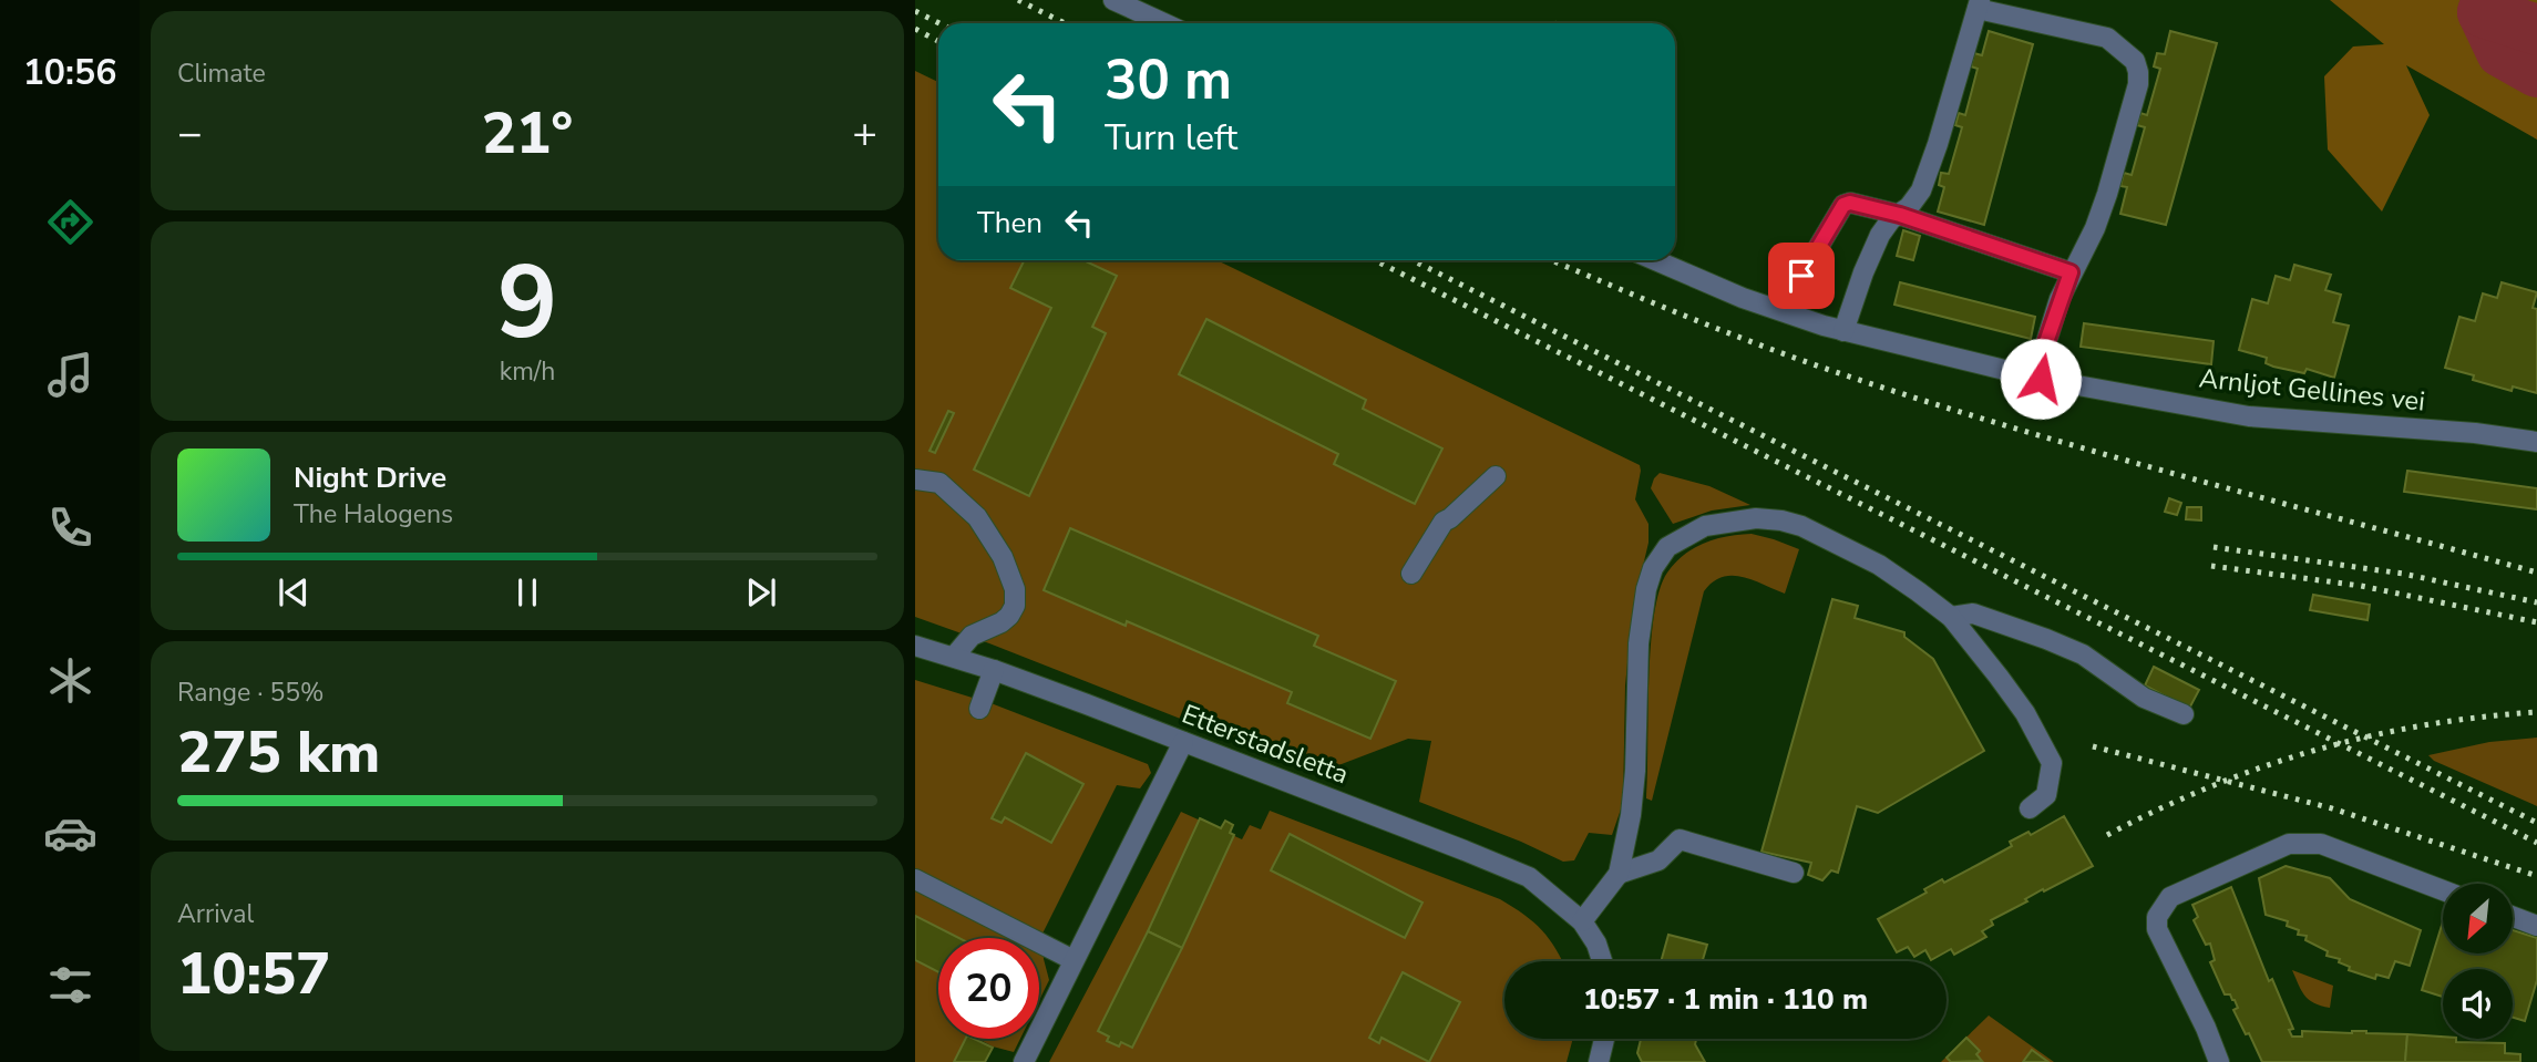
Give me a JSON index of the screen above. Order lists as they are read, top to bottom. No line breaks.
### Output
{"streets":{"street":["Arnljot Gellines vei","Etterstadsletta"]},"north":"bottom left","page":{"tabs":"10:56","tile":["Climate",["9","km/h"],["Range · 55%","275 km"],["Arrival","10:57"]],"turn":["30 m","Turn left"],"heat":["−","21°","+"],"then":"Then","song":["Night Drive","The Halogens"],"limit":"20","trip":"10:57 · 1 min · 110 m"}}
